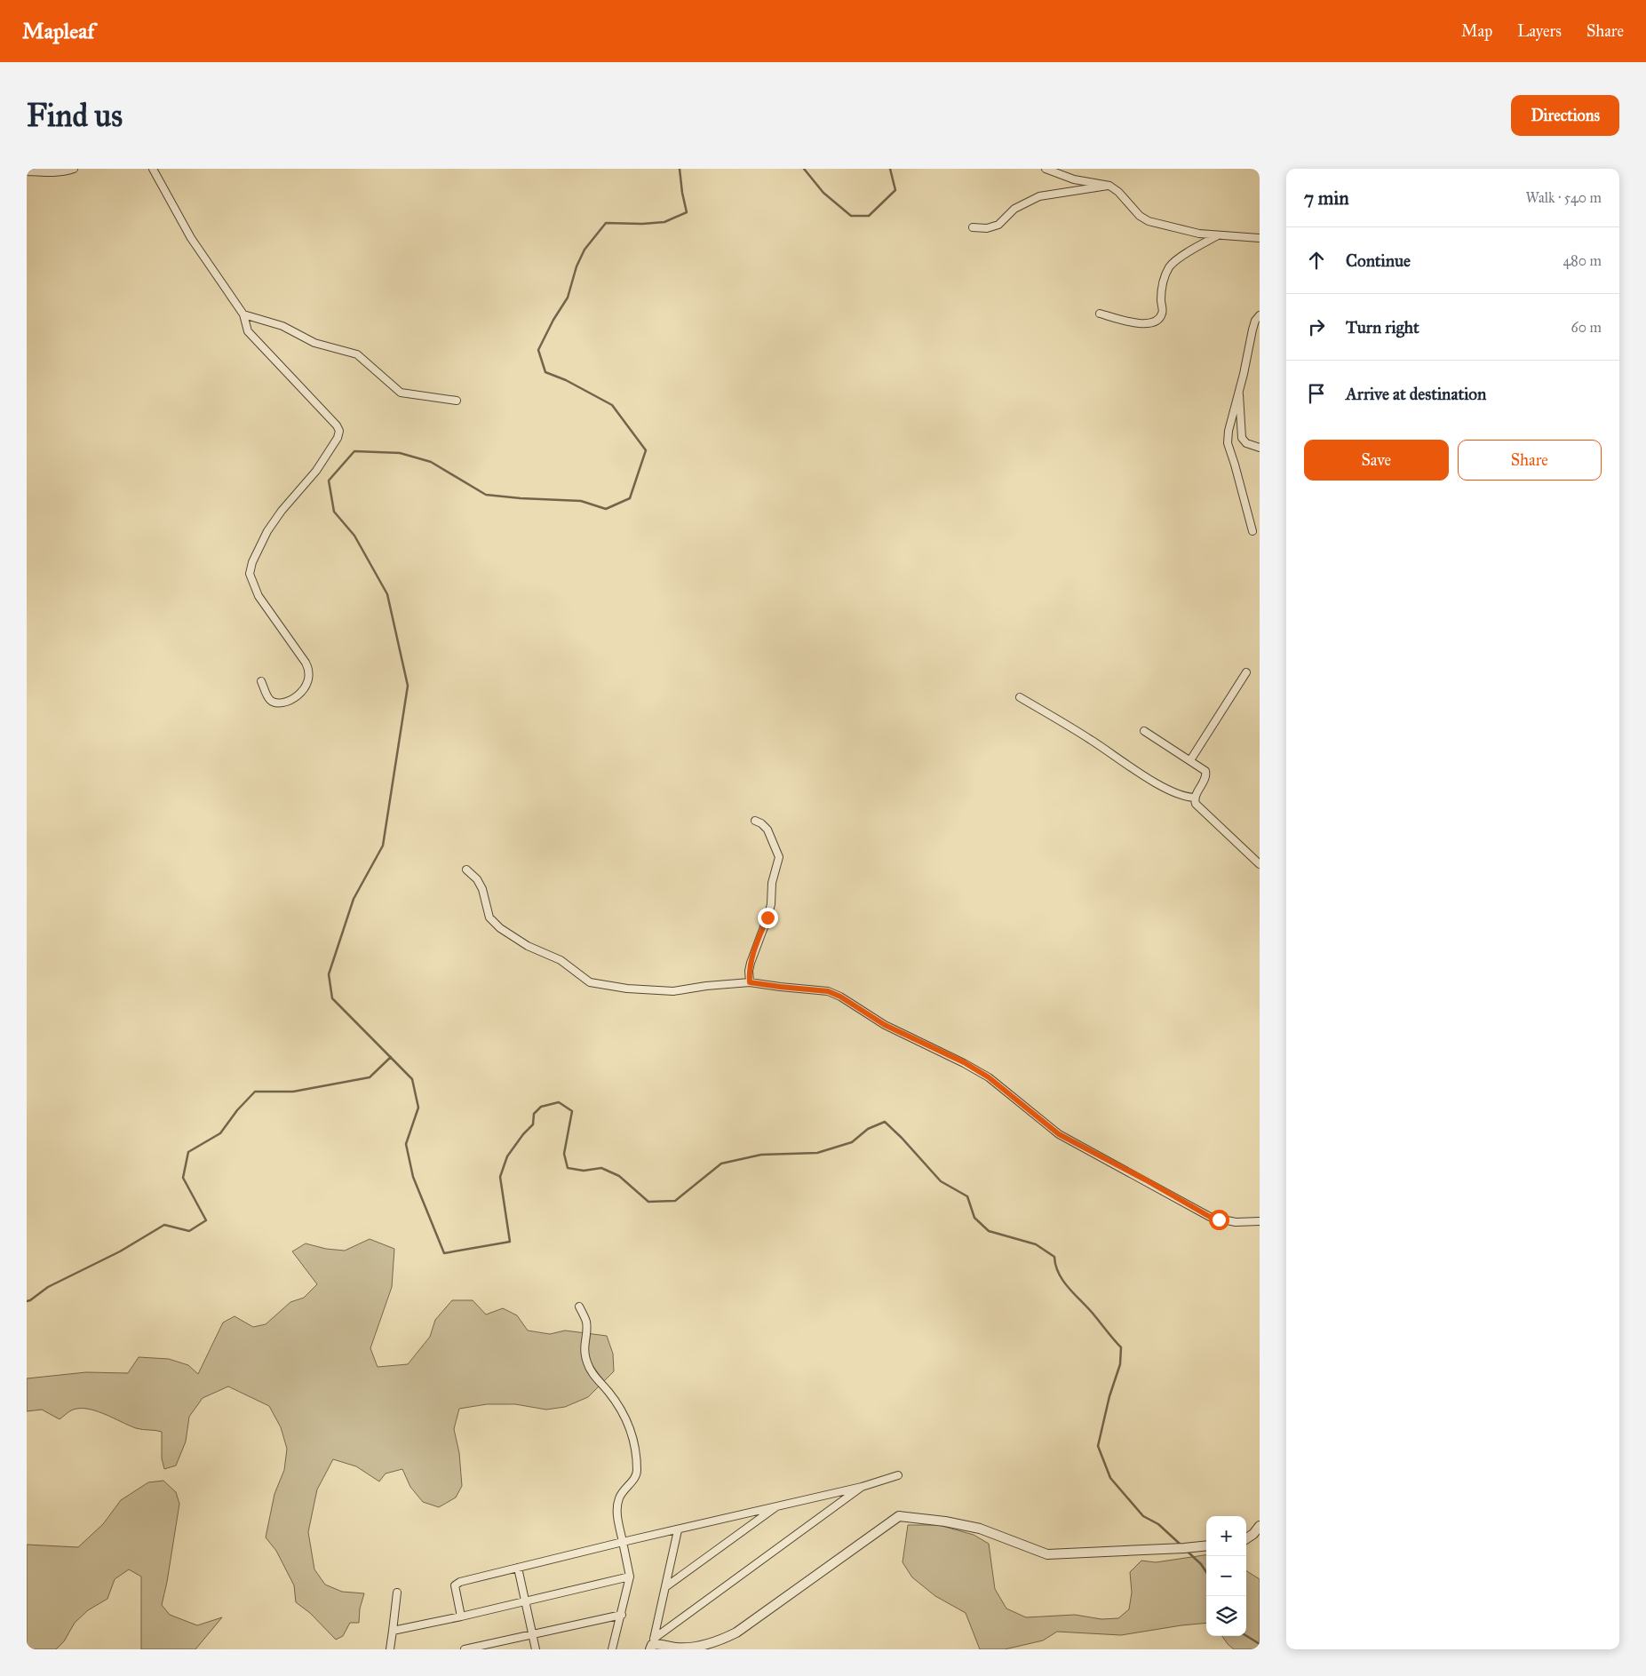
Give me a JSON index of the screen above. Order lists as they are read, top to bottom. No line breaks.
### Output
{"page":{"header":"Mapleaf","nav":["Map","Layers","Share"],"buttons":["Directions",["Save","Share"]],"title":"Find us","heading":["7 min","Walk · 540 m"],"list":[["Continue","480 m"],["Turn right","60 m"],"Arrive at destination"],"map_buttons":["+","−"]}}
